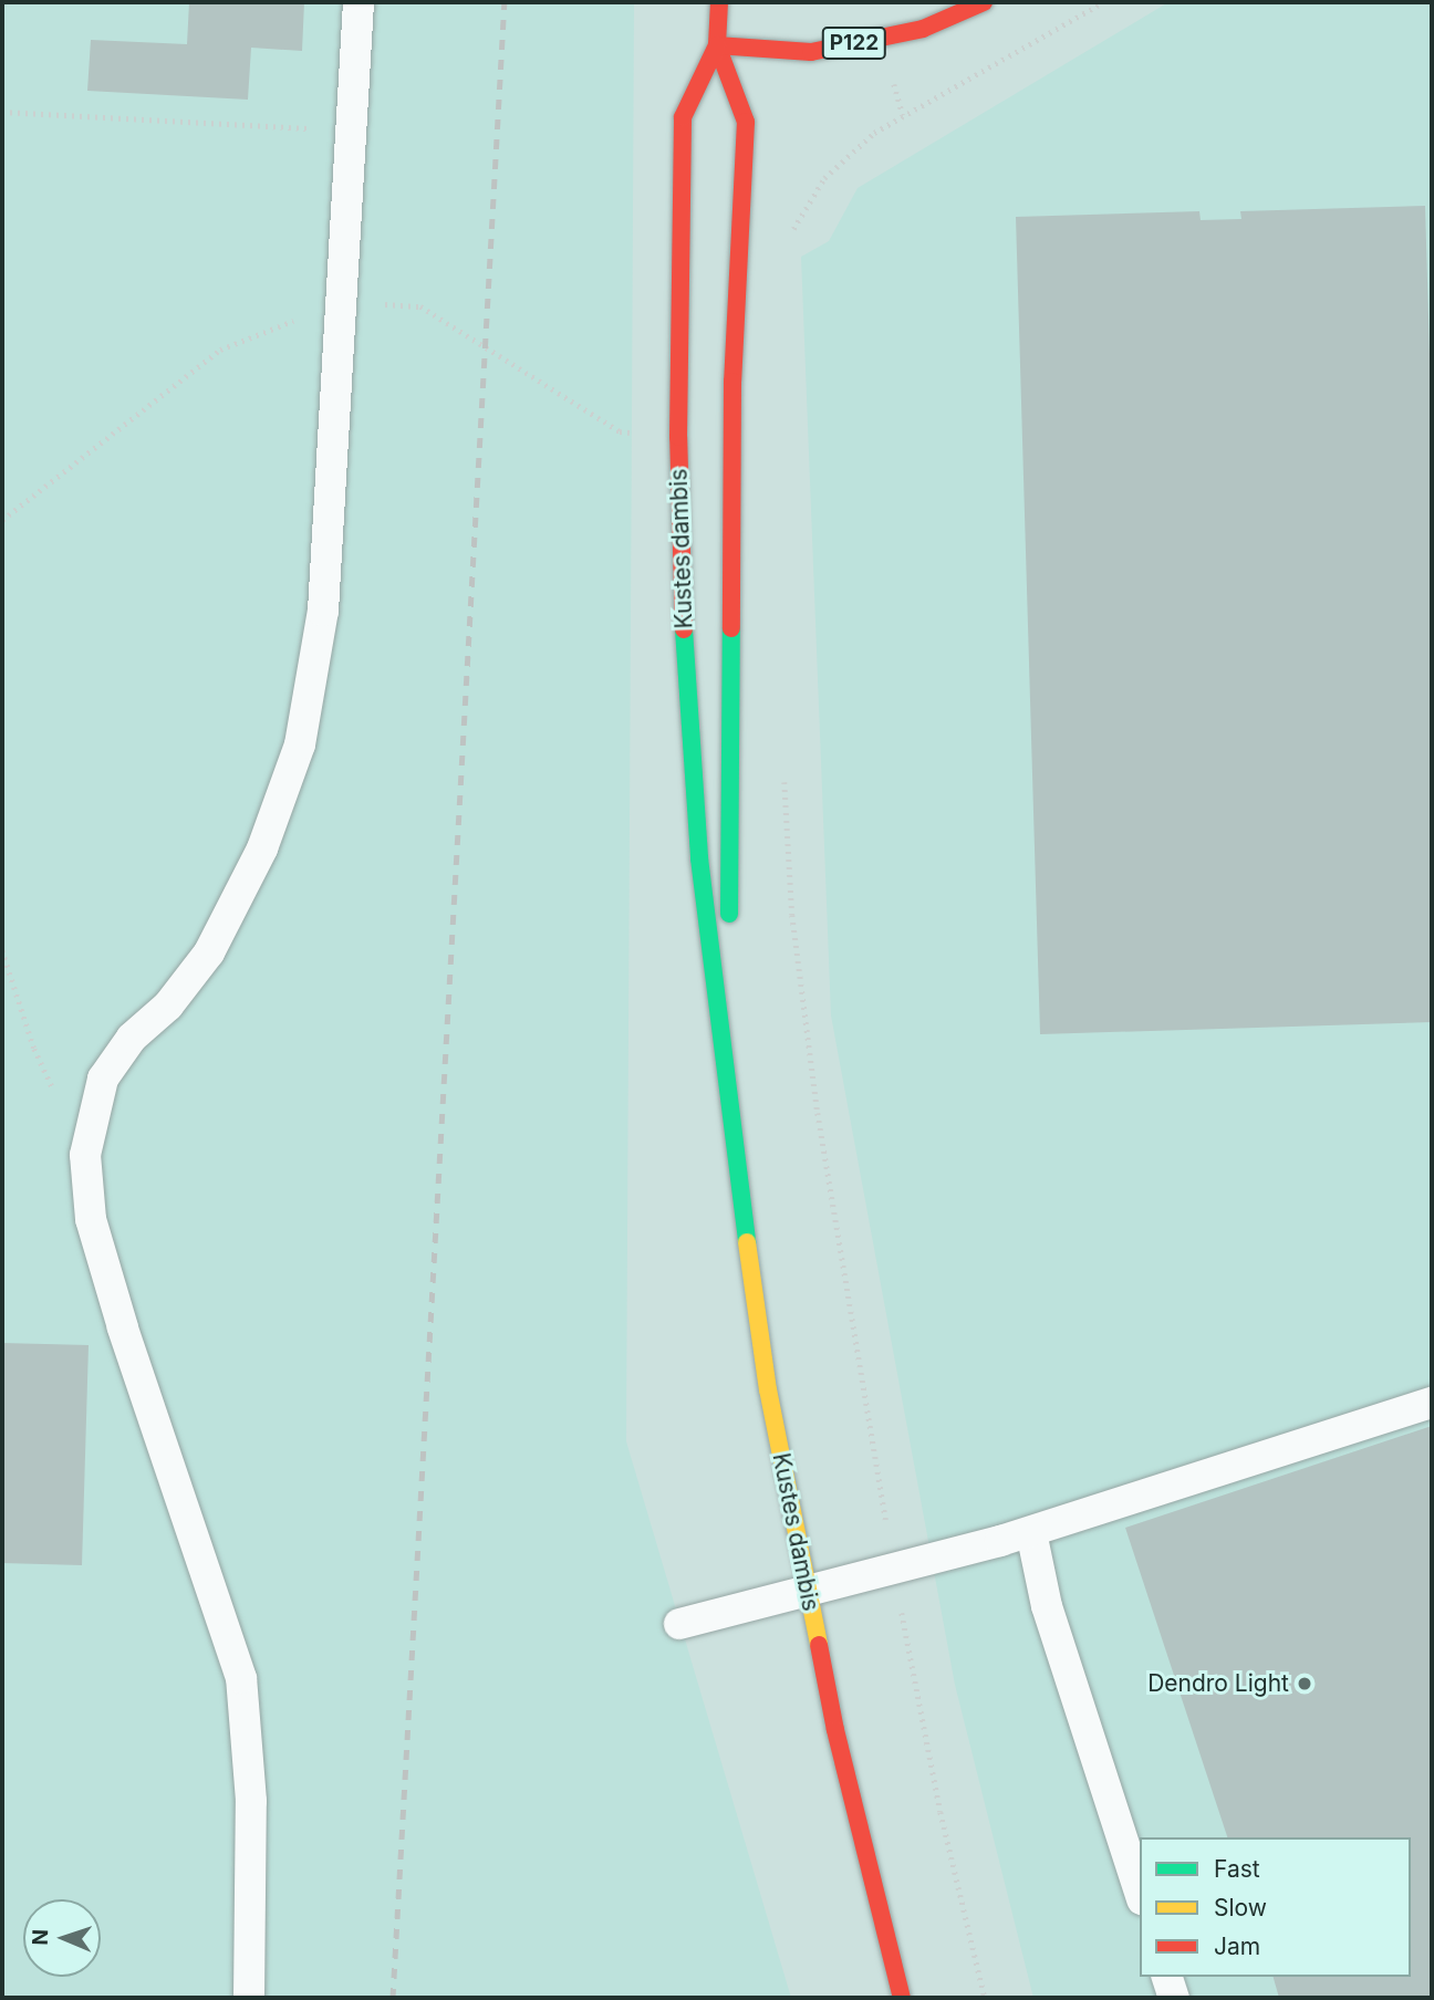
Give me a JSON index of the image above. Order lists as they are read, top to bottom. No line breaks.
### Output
{"streets":{"main road":["P122","Kustes dambis"]},"crossings":[["P122","Kustes dambis"]],"places":["Dendro Light"],"legend":["Fast","Slow","Jam"],"north":"left"}
